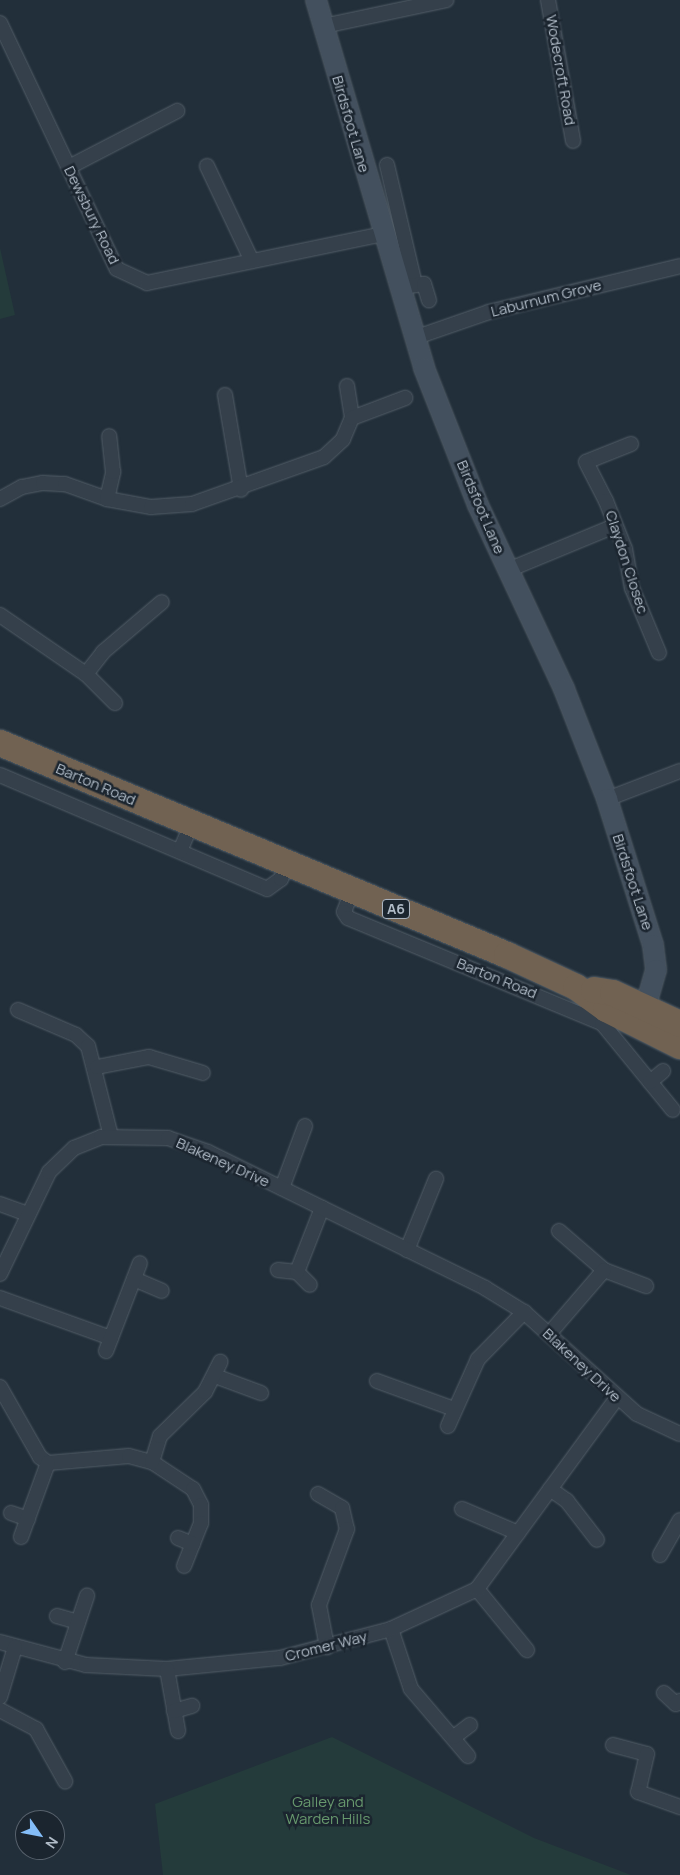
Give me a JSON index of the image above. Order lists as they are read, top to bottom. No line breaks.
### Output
{"streets":{"highway":["Barton Road","A6"],"street":["Wodecroft Road","Birdsfoot Lane","Dewsbury Road","Laburnum Grove","Claydon Closec","Blakeney Drive","Cromer Way"]},"crossings":[["Birdsfoot Lane","Dewsbury Road"],["Birdsfoot Lane","Laburnum Grove"],["Birdsfoot Lane","Barton Road"],["Blakeney Drive","Cromer Way"]],"parks":["Galley and Warden Hills"],"north":"bottom right"}
